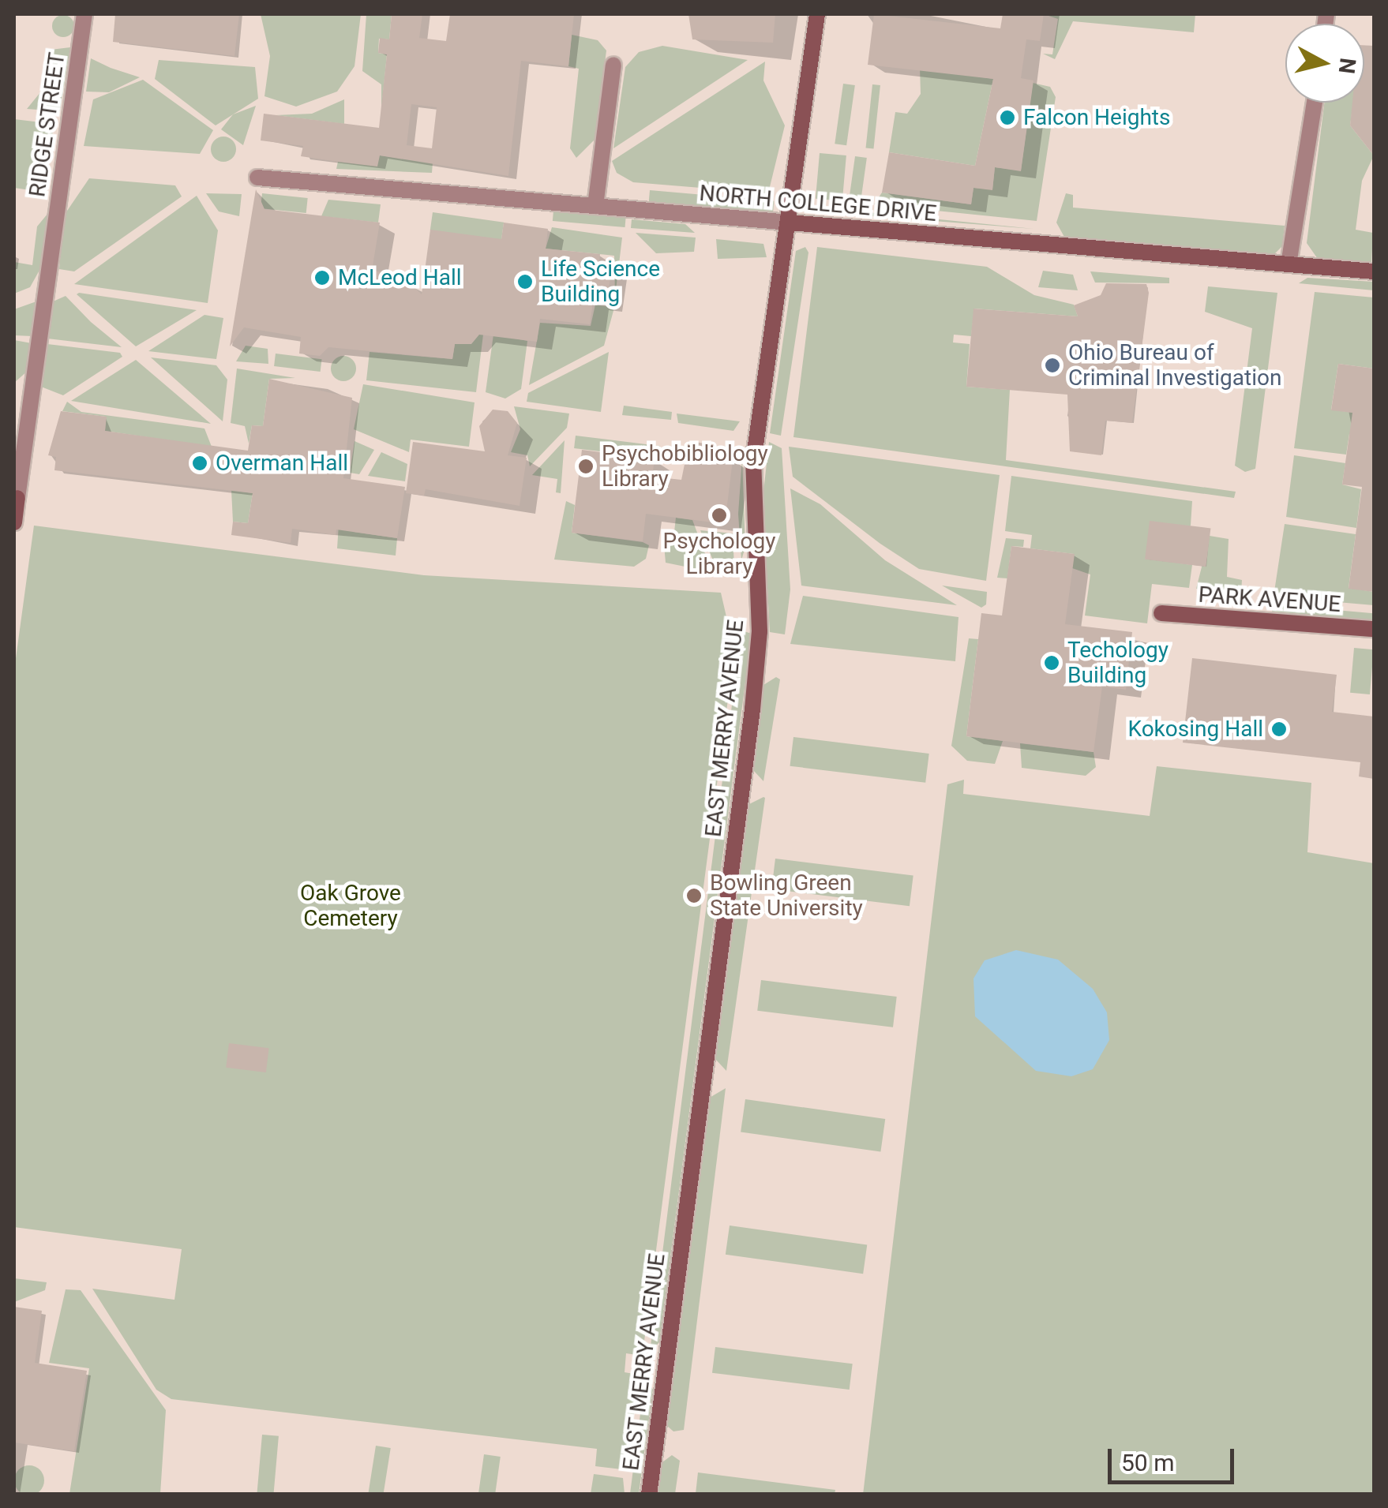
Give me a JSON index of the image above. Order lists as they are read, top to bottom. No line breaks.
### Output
{"streets":{"street":["RIDGE STREET","NORTH COLLEGE DRIVE","PARK AVENUE","EAST MERRY AVENUE"]},"crossings":[["NORTH COLLEGE DRIVE","EAST MERRY AVENUE"]],"parks":["Oak Grove Cemetery"],"places":["Falcon Heights","McLeod Hall","Life Science Building","Ohio Bureau of Criminal Investigation","Overman Hall","Psychobibliology Library","Psychology Library","Techology Building","Kokosing Hall","Bowling Green State University"],"scale_bar":"50 m","north":"right"}
